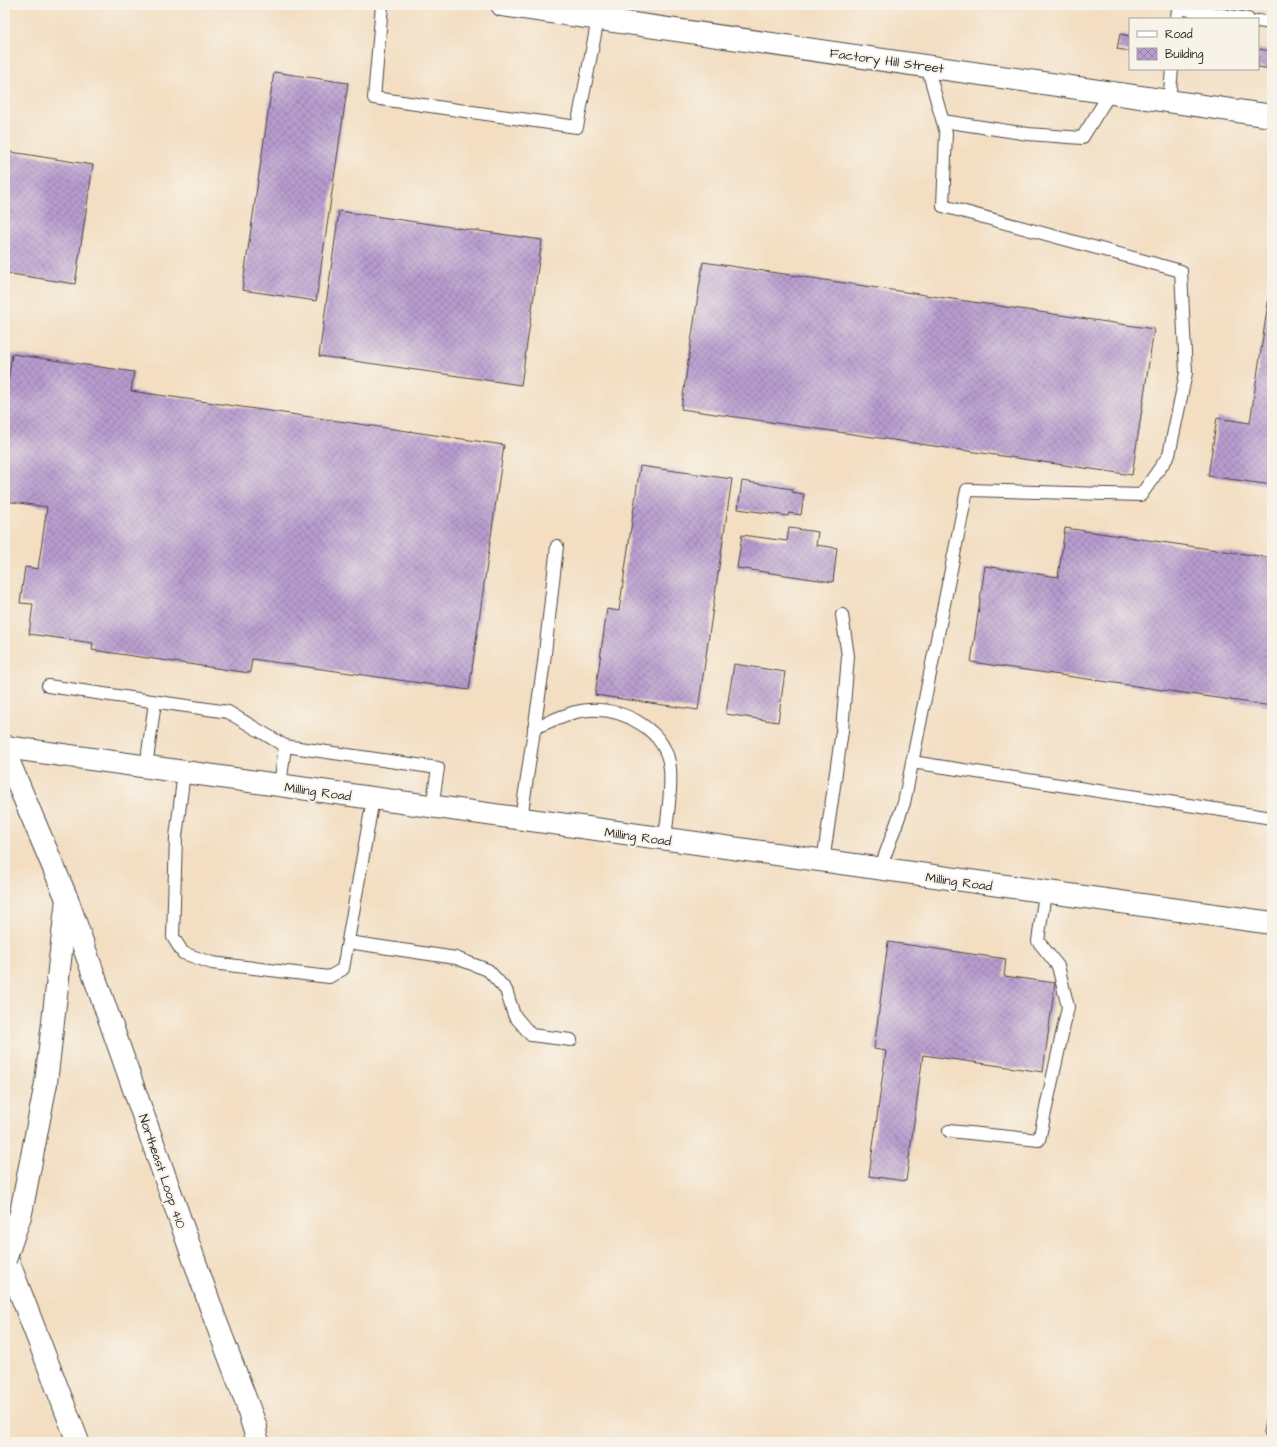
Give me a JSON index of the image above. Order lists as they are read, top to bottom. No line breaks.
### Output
{"streets":{"main road":["Factory Hill Street","Milling Road","Northeast Loop 410"]},"legend":["Road","Building"]}
